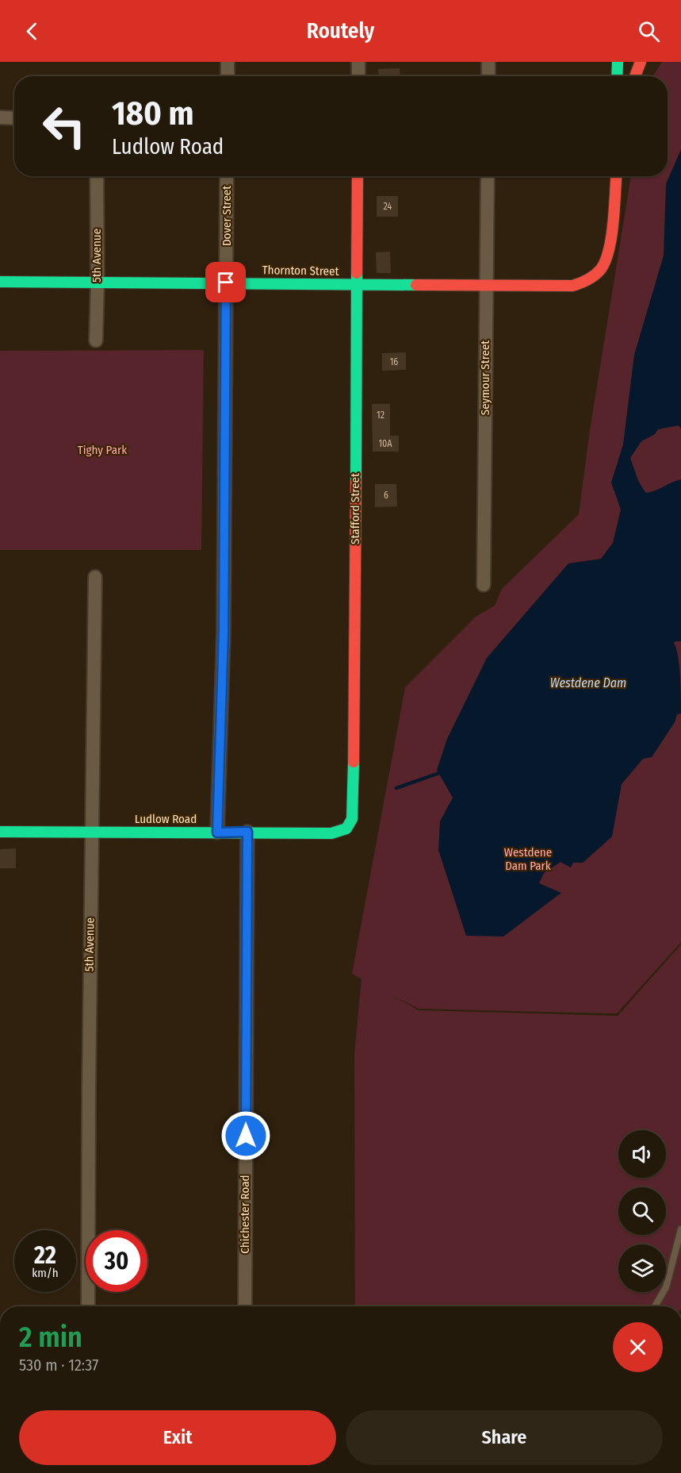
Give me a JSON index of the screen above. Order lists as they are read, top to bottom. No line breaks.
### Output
{"streets":{"street":["Dover Street","5th Avenue","Thornton Street","Seymour Street","Stafford Street","Ludlow Road","Chichester Road"]},"crossings":[["Dover Street","Thornton Street"],["Dover Street","Ludlow Road"],["5th Avenue","Thornton Street"],["5th Avenue","Ludlow Road"],["Thornton Street","Seymour Street"],["Thornton Street","Stafford Street"],["Stafford Street","Ludlow Road"],["Ludlow Road","Chichester Road"]],"water":["Westdene Dam"],"parks":["Tighy Park","Westdene Dam Park"],"house_numbers":["24","16","12","10A","6"],"page":{"header":"Routely","turn":["180 m","Ludlow Road"],"speed":"22 km/h","limit":"30","heading":["2 min","530 m · 12:37"],"buttons":["Exit","Share"]}}
